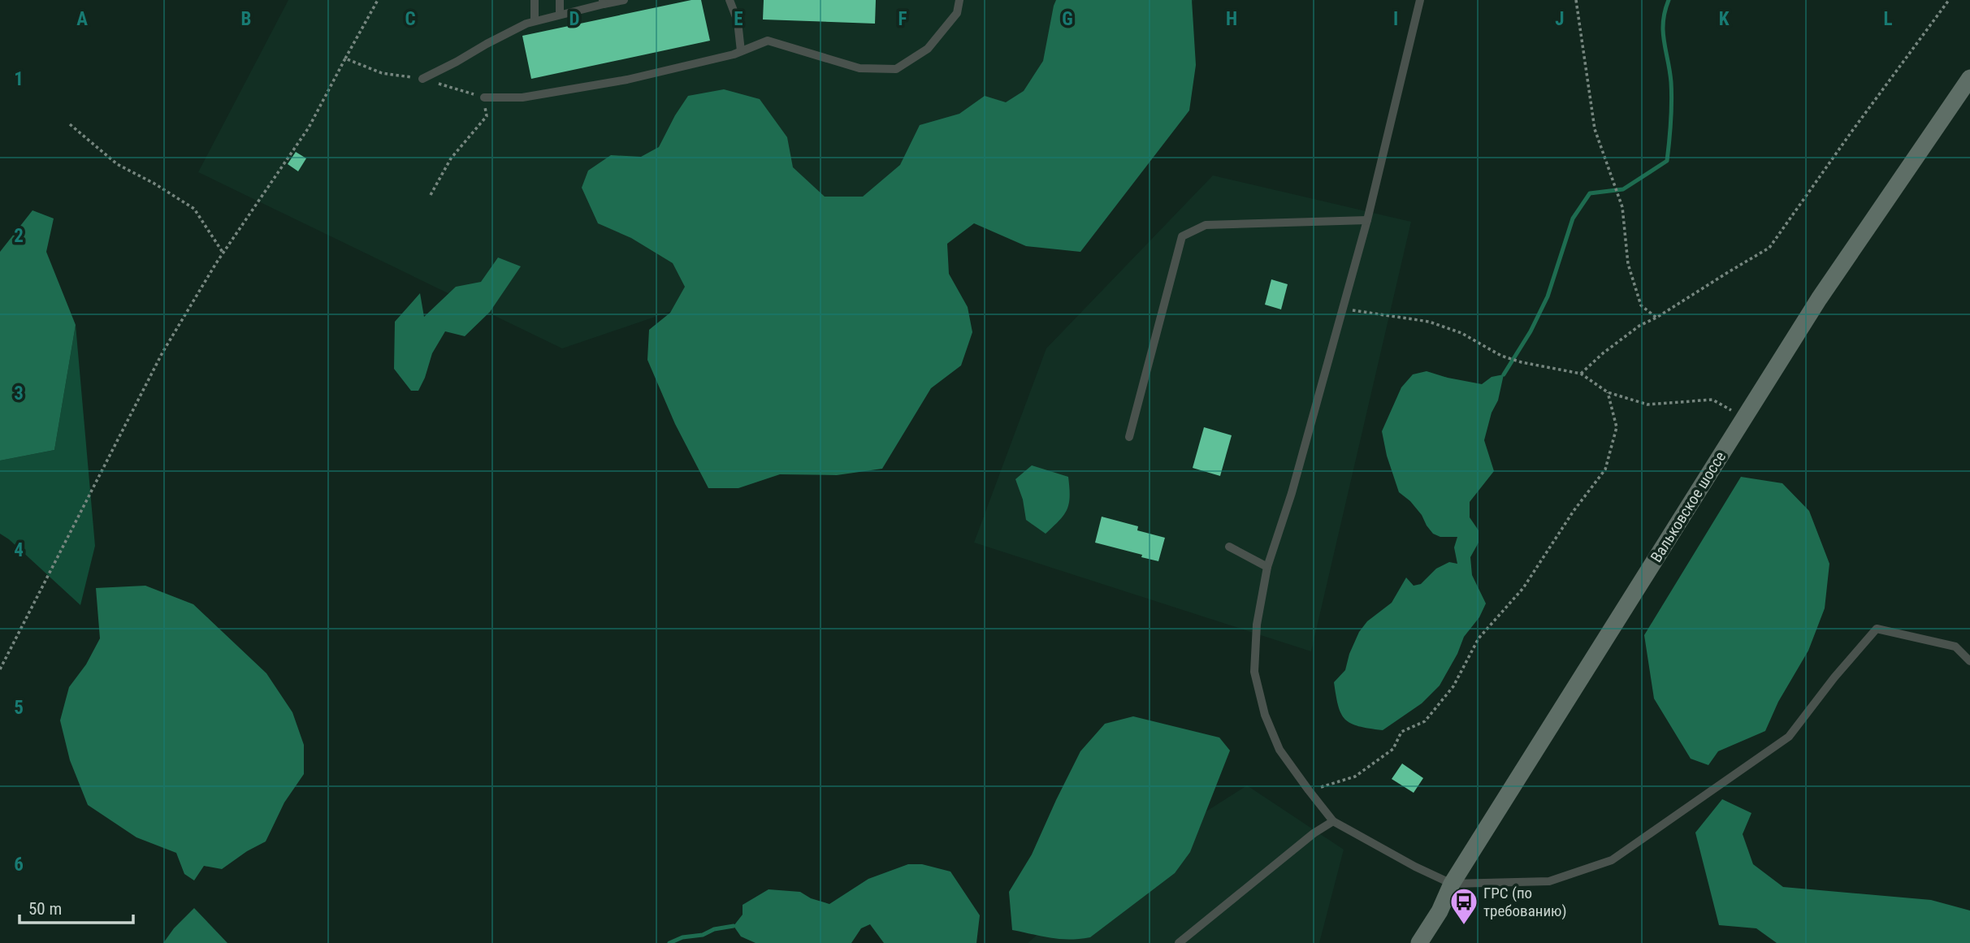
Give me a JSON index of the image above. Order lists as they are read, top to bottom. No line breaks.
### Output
{"streets":{"main road":["Вальковское шоссе"]},"places":{"bus stop":["ГРС (по требованию)"]},"scale_bar":"50 m","grid":{"columns":["A","B","C","D","E","F","G","H","I","J","K","L"],"rows":["1","2","3","4","5","6"]}}
